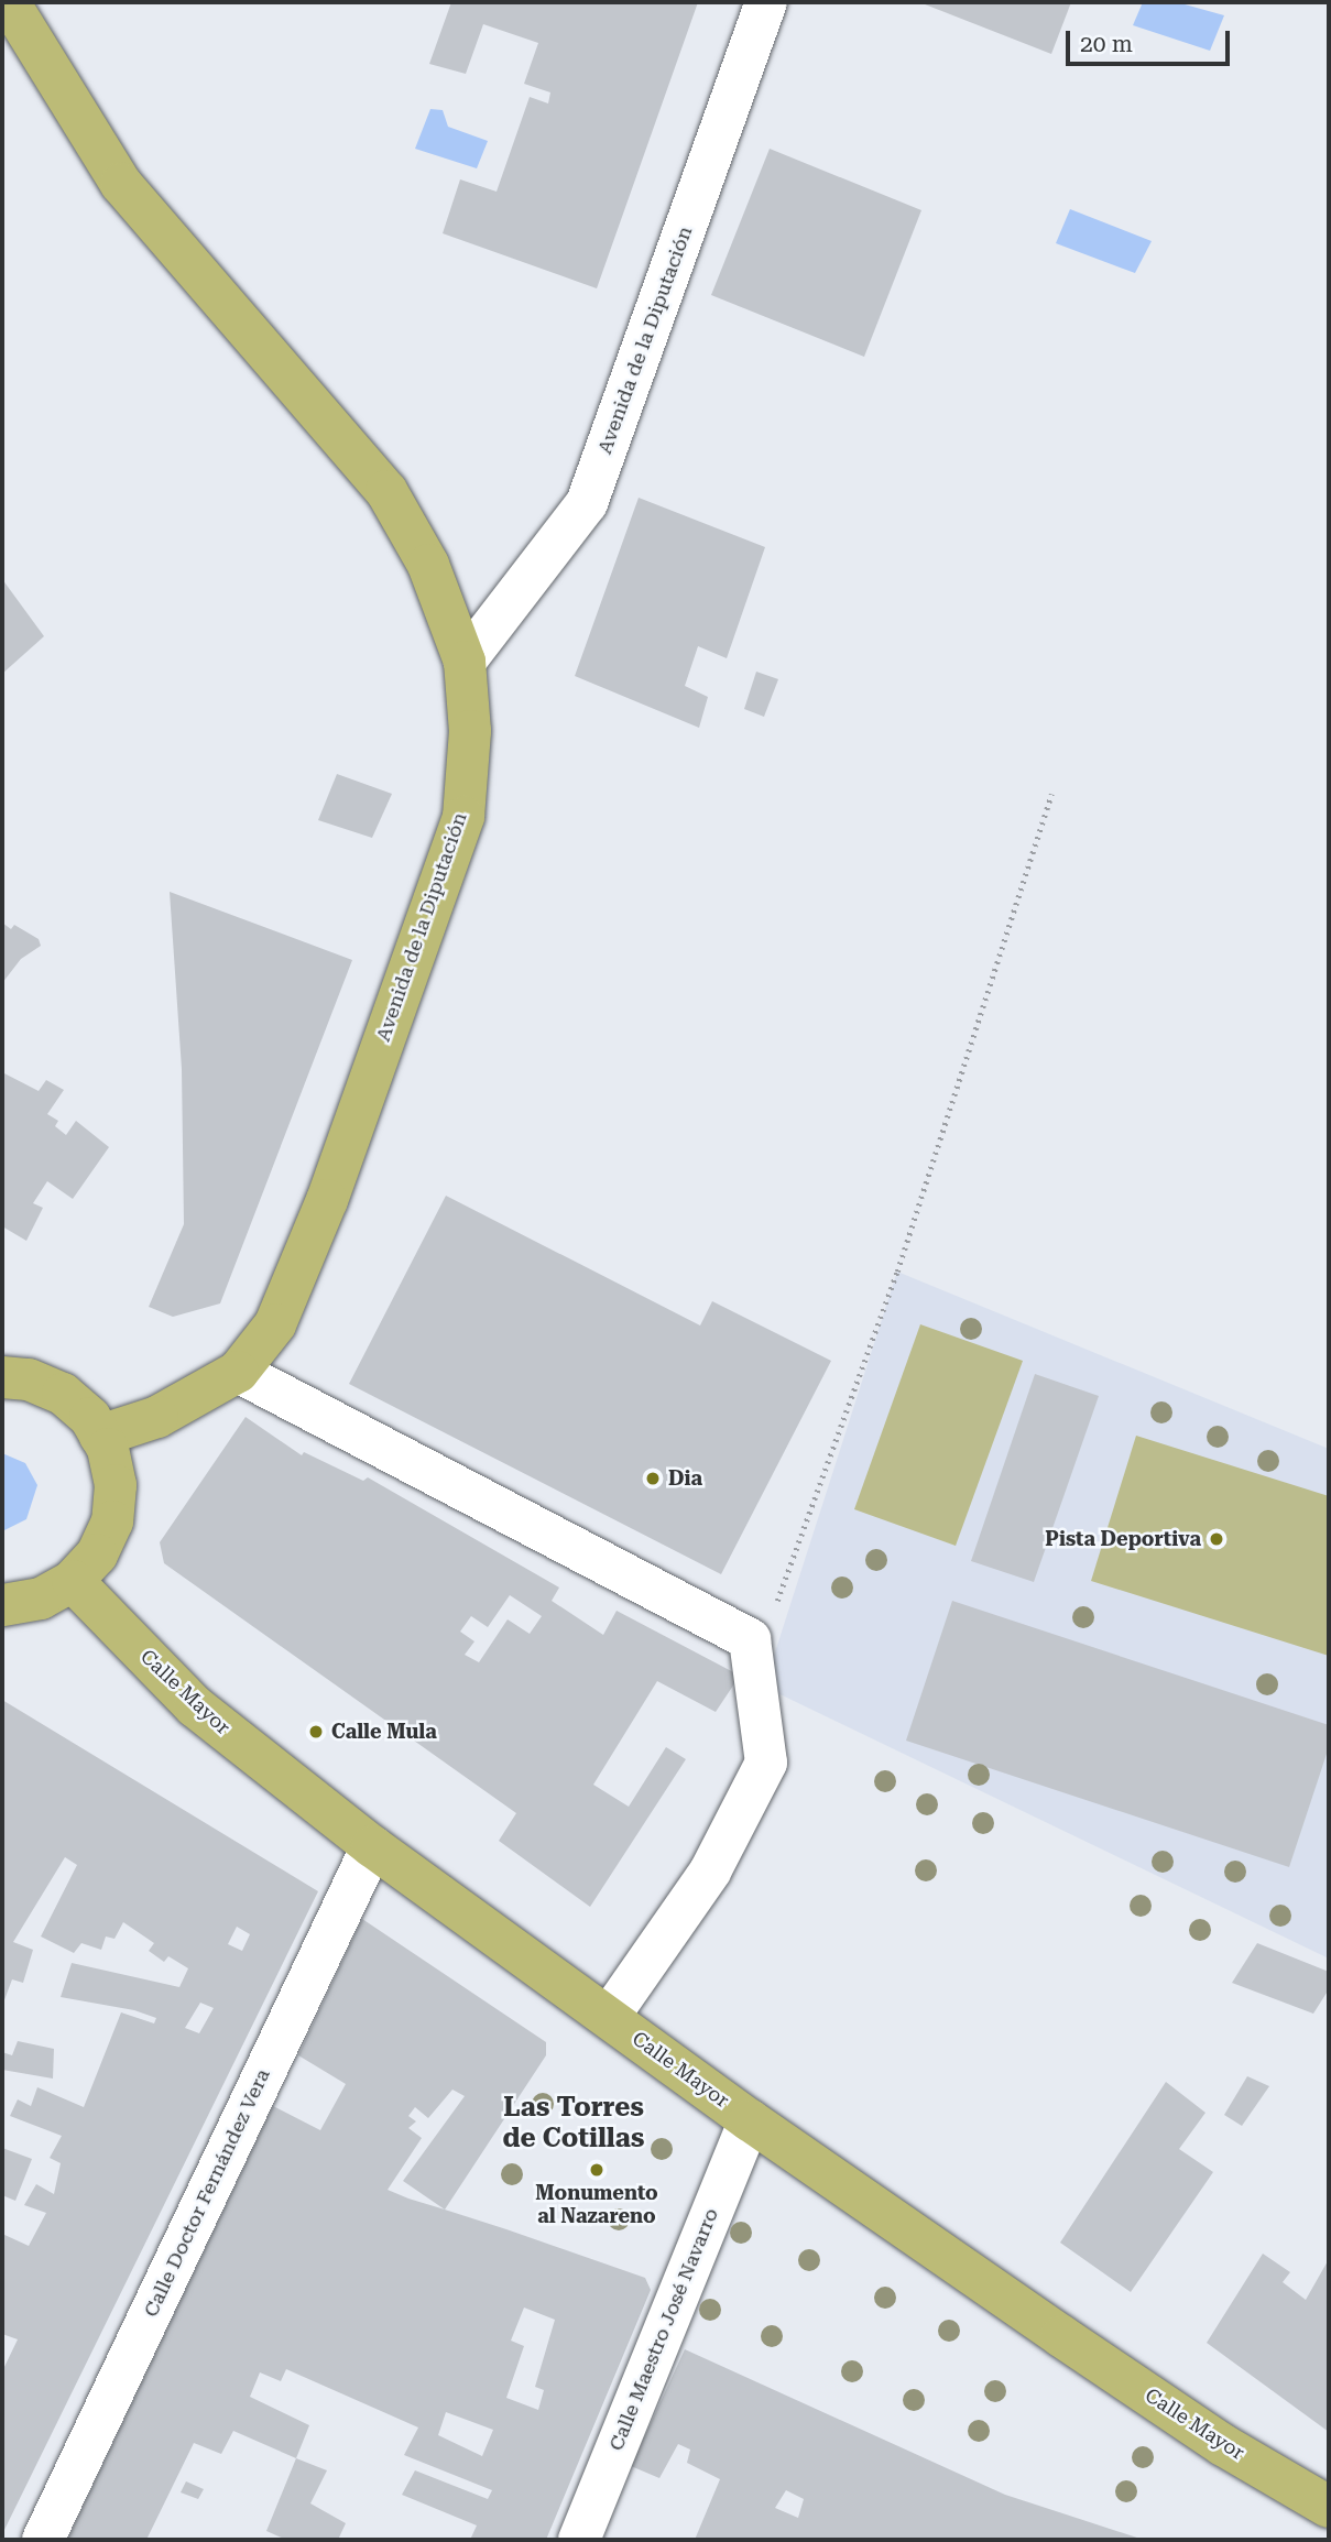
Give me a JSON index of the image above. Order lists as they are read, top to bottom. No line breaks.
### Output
{"streets":{"main road":["Avenida de la Diputación","Calle Mayor"],"street":["Calle Doctor Fernández Vera","Calle Maestro José Navarro"]},"crossings":[["Calle Mayor","Calle Doctor Fernández Vera"],["Calle Mayor","Calle Maestro José Navarro"]],"districts":["Las Torres de Cotillas"],"places":["Dia","Pista Deportiva","Calle Mula","Monumento al Nazareno"],"scale_bar":"20 m"}
